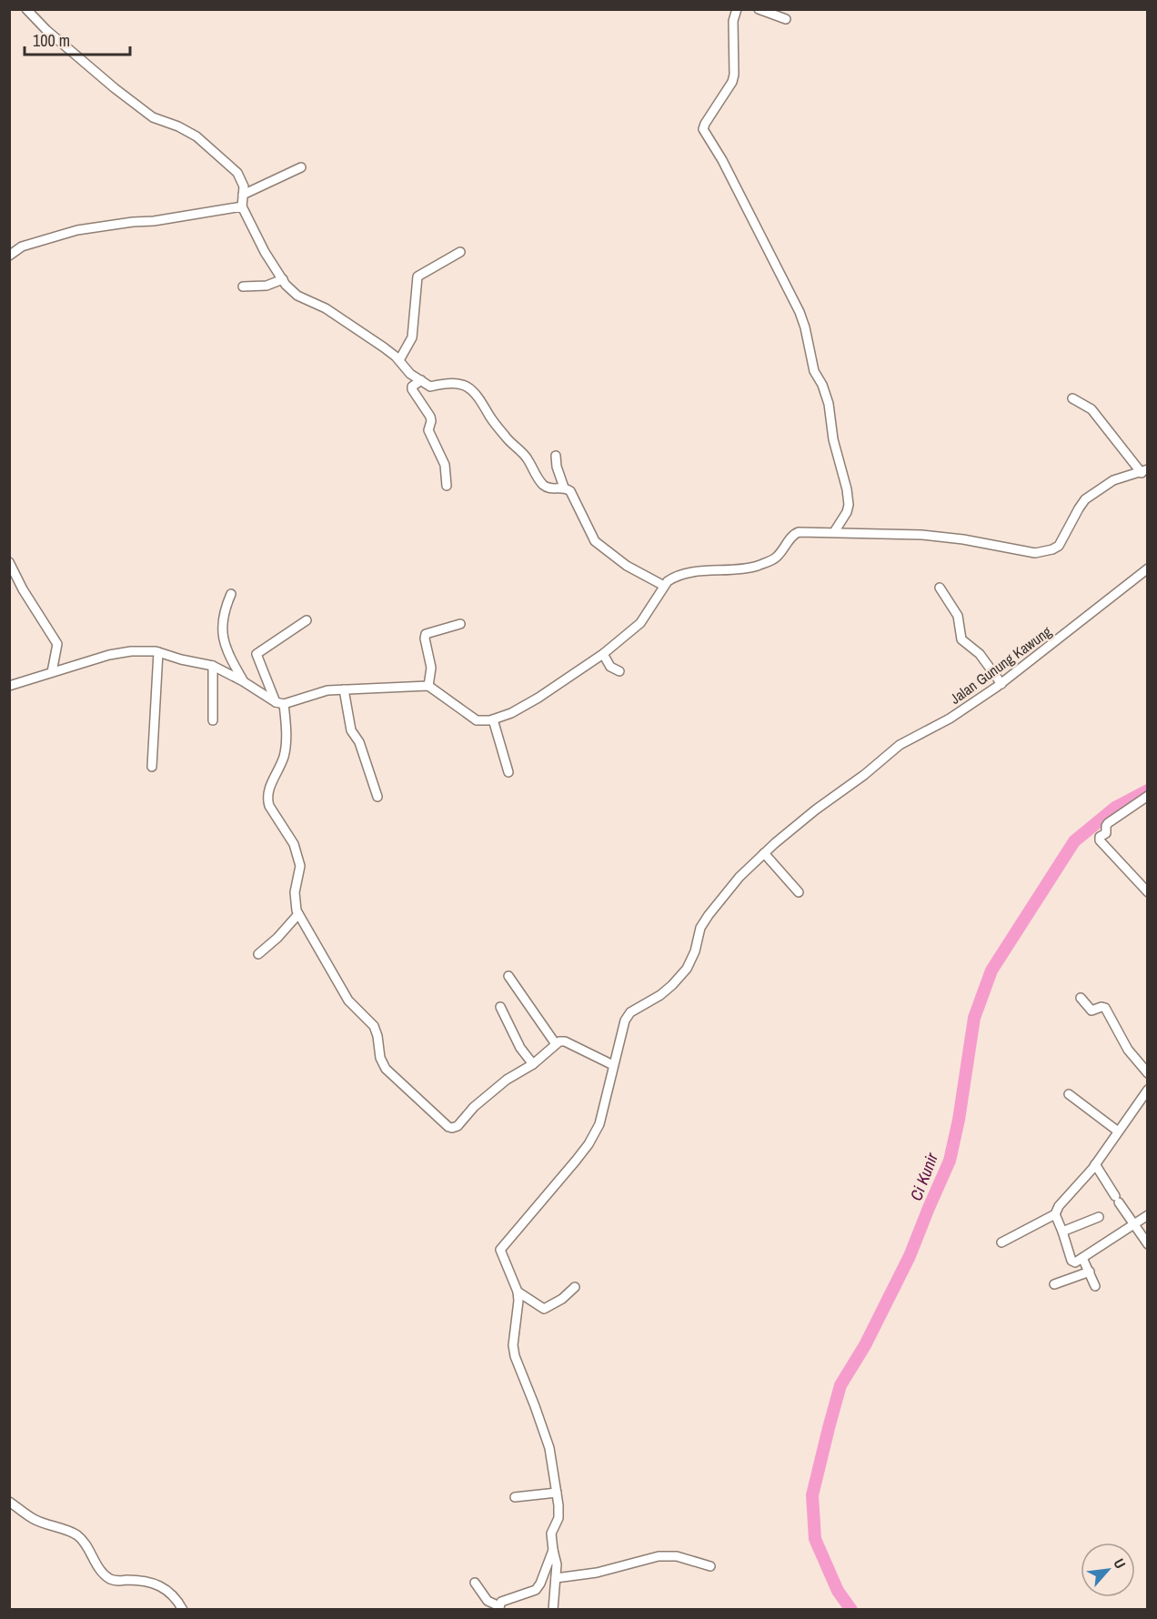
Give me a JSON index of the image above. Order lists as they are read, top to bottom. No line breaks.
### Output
{"streets":{"street":["Jalan Gunung Kawung"]},"water":["Ci Kunir"],"scale_bar":"100 m","north":"top right"}
